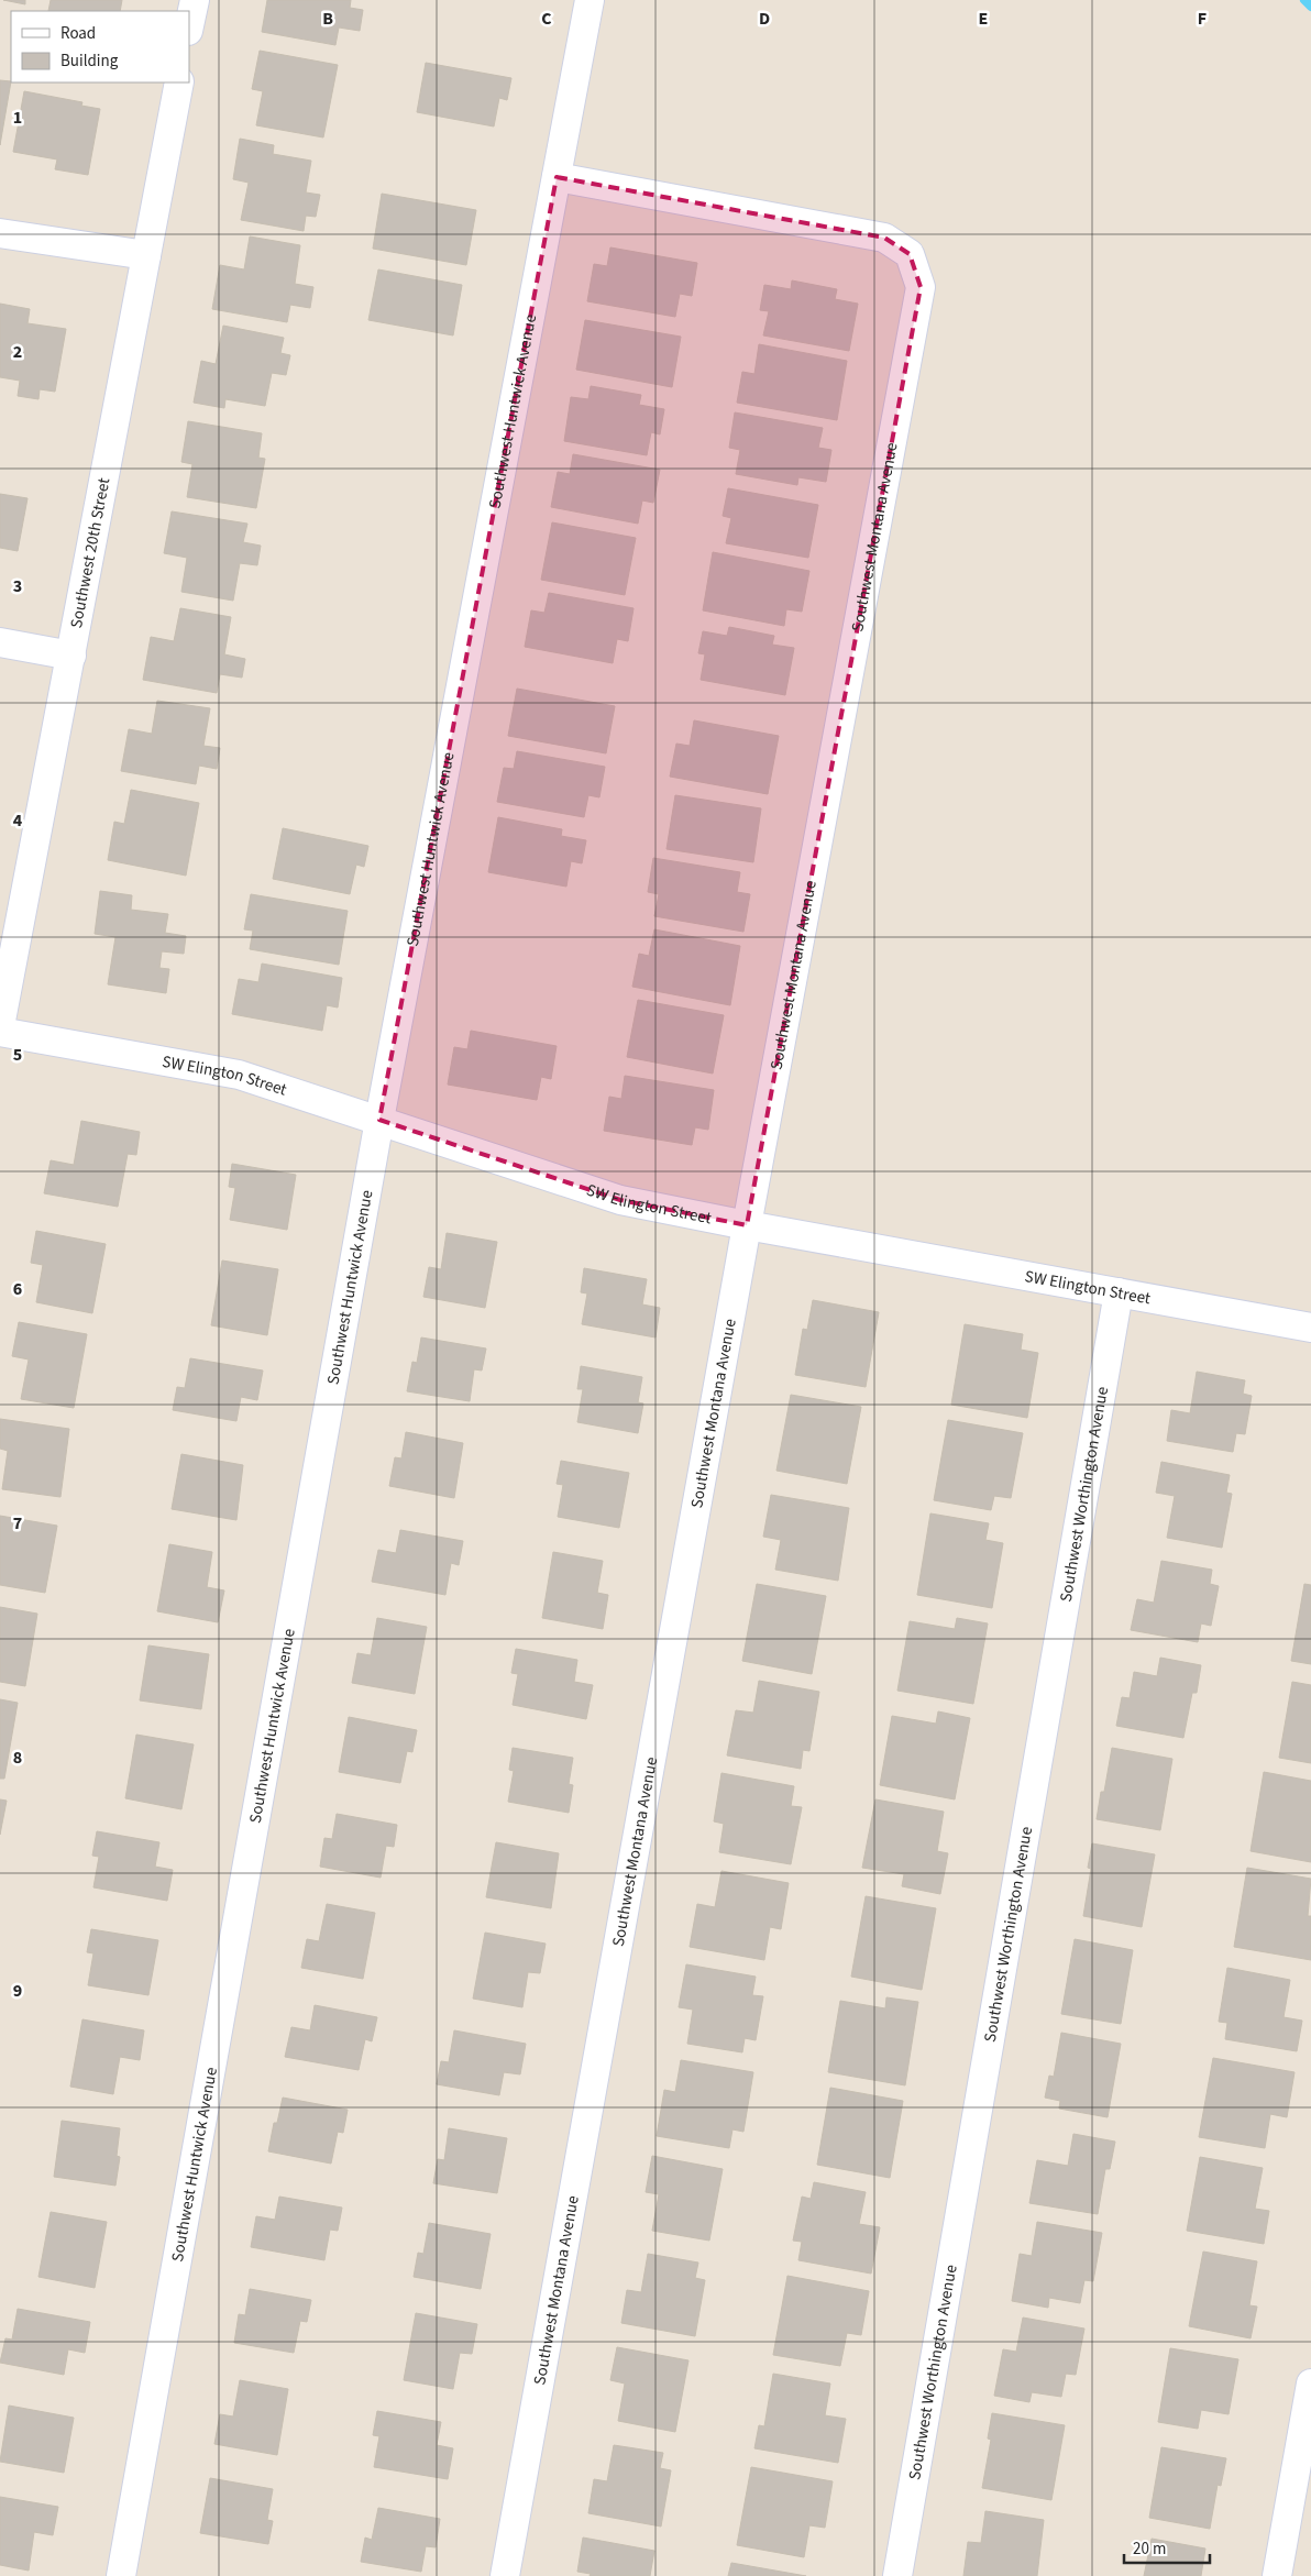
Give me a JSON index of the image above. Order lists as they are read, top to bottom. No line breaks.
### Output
{"streets":{"street":["Southwest Huntwick Avenue","Southwest Montana Avenue","Southwest 20th Street","SW Elington Street","Southwest Worthington Avenue"]},"crossings":[["Southwest Huntwick Avenue","Southwest Montana Avenue"],["Southwest Huntwick Avenue","SW Elington Street"],["Southwest Montana Avenue","SW Elington Street"],["SW Elington Street","Southwest Worthington Avenue"]],"legend":["Road","Building"],"scale_bar":"20 m","grid":{"columns":["B","C","D","E","F"],"rows":["1","2","3","4","5","6","7","8","9"]}}
